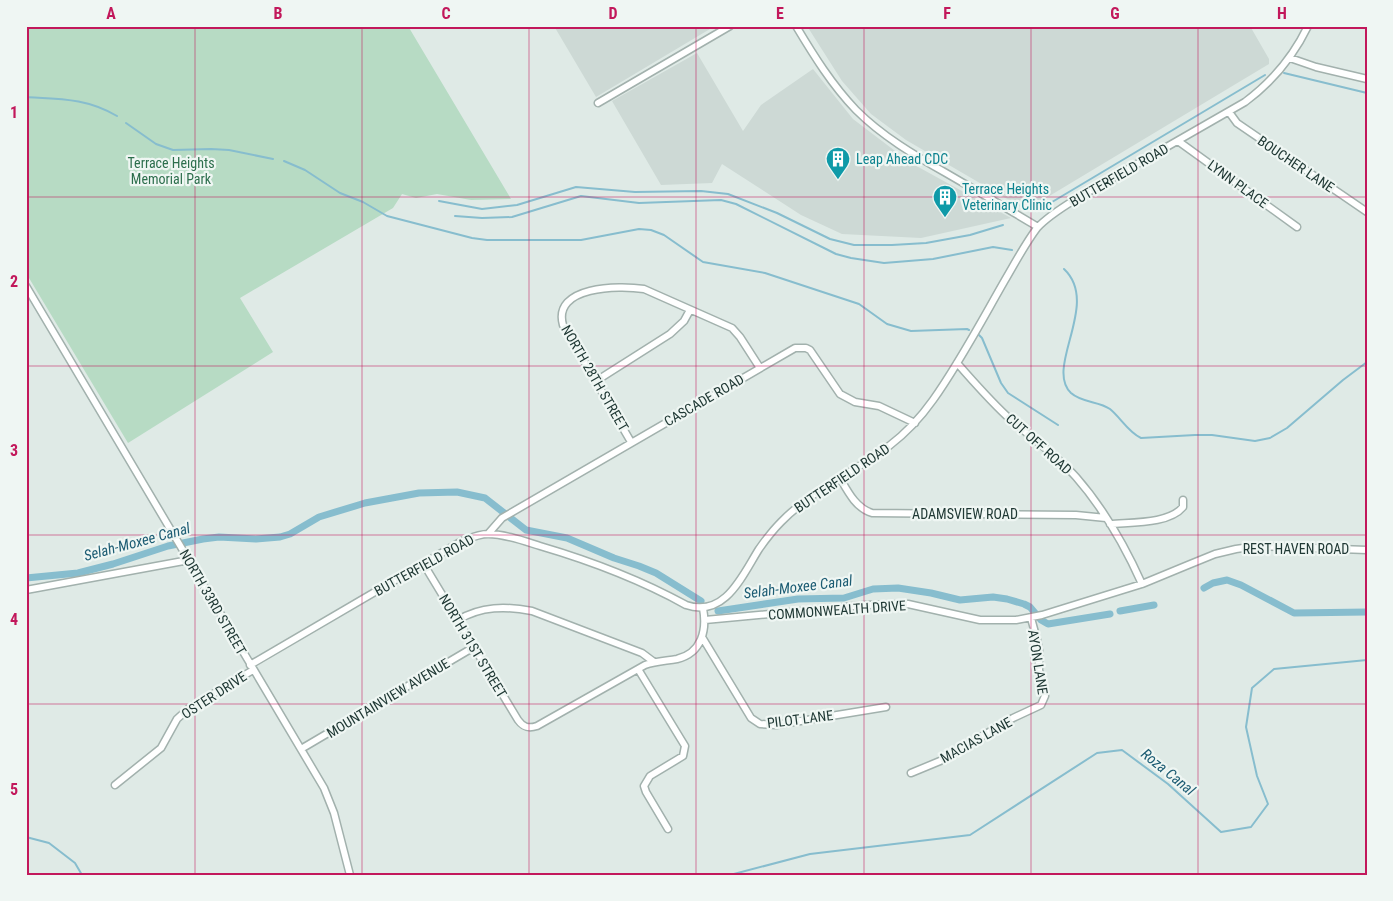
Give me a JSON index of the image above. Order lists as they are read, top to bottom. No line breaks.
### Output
{"streets":{"street":["BOUCHER LANE","BUTTERFIELD ROAD","LYNN PLACE","NORTH 28TH STREET","CASCADE ROAD","CUT OFF ROAD","ADAMSVIEW ROAD","REST HAVEN ROAD","NORTH 33RD STREET","COMMONWEALTH DRIVE","NORTH 31ST STREET","AYON LANE","OSTER DRIVE","MOUNTAINVIEW AVENUE","PILOT LANE","MACIAS LANE"]},"crossings":[["BOUCHER LANE","BUTTERFIELD ROAD"],["BUTTERFIELD ROAD","LYNN PLACE"],["BUTTERFIELD ROAD","CASCADE ROAD"],["BUTTERFIELD ROAD","CUT OFF ROAD"],["BUTTERFIELD ROAD","ADAMSVIEW ROAD"],["BUTTERFIELD ROAD","NORTH 33RD STREET"],["BUTTERFIELD ROAD","NORTH 31ST STREET"],["BUTTERFIELD ROAD","OSTER DRIVE"],["NORTH 28TH STREET","CASCADE ROAD"],["CUT OFF ROAD","ADAMSVIEW ROAD"],["CUT OFF ROAD","REST HAVEN ROAD"],["CUT OFF ROAD","COMMONWEALTH DRIVE"],["REST HAVEN ROAD","COMMONWEALTH DRIVE"],["NORTH 33RD STREET","OSTER DRIVE"],["NORTH 33RD STREET","MOUNTAINVIEW AVENUE"],["COMMONWEALTH DRIVE","AYON LANE"],["NORTH 31ST STREET","MOUNTAINVIEW AVENUE"],["AYON LANE","MACIAS LANE"]],"water":["Selah-Moxee Canal","Roza Canal"],"parks":["Terrace Heights Memorial Park"],"places":{"building":["Leap Ahead CDC","Terrace Heights Veterinary Clinic"]},"grid":{"columns":["A","B","C","D","E","F","G","H"],"rows":["1","2","3","4","5"]}}
